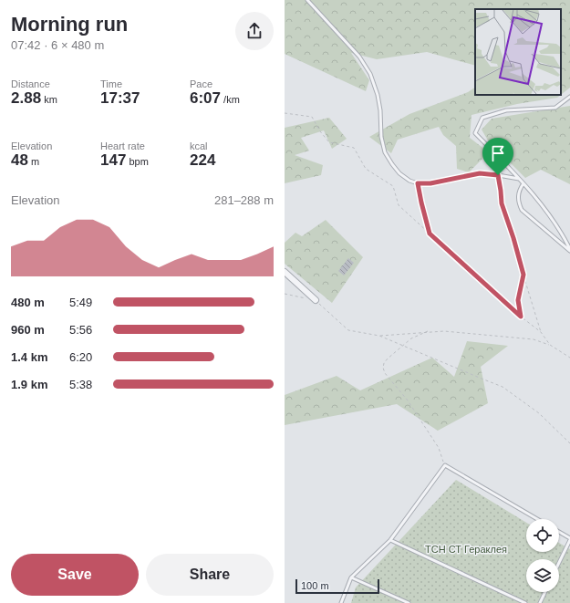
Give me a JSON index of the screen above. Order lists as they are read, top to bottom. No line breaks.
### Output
{"parks":["ТСН СТ Гераклея"],"scale_bar":"100 m","page":{"heading":["Morning run","07:42 · 6 × 480 m"],"stats":[["Distance","2.88 km"],["Time","17:37"],["Pace","6:07 /km"],["Elevation","48 m"],["Heart rate","147 bpm"],["kcal","224"]],"chart":["Elevation","281–288 m"],"list":[{"name":"480 m","note":"5:49"},{"name":"960 m","note":"5:56"},{"name":"1.4 km","note":"6:20"},{"name":"1.9 km","note":"5:38"}],"buttons":["Save","Share"],"scale":"100 m"}}
